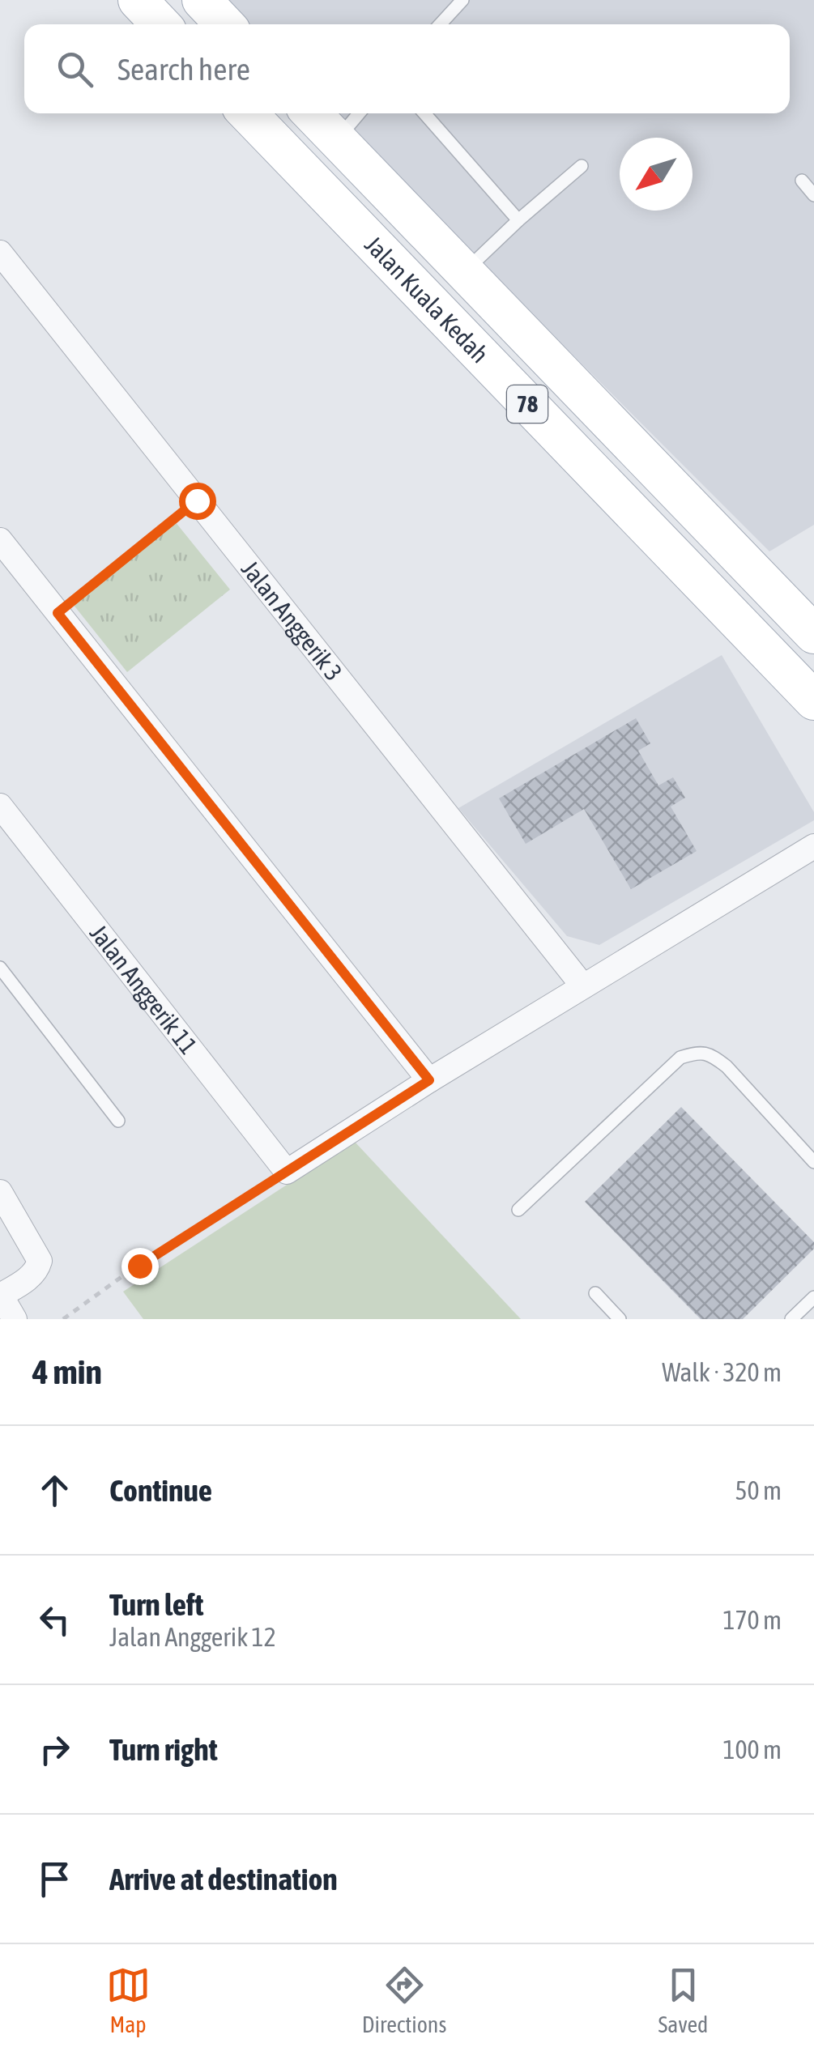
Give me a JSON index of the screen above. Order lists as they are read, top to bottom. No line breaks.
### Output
{"streets":{"main road":["Jalan Kuala Kedah","78"],"street":["Jalan Anggerik 3","Jalan Anggerik 11"]},"north":"bottom left","page":{"search":"Search here","heading":["4 min","Walk · 320 m"],"list":[["Continue","50 m"],["Turn left","Jalan Anggerik 12","170 m"],["Turn right","100 m"],"Arrive at destination"],"nav":["Map","Directions","Saved"]}}
